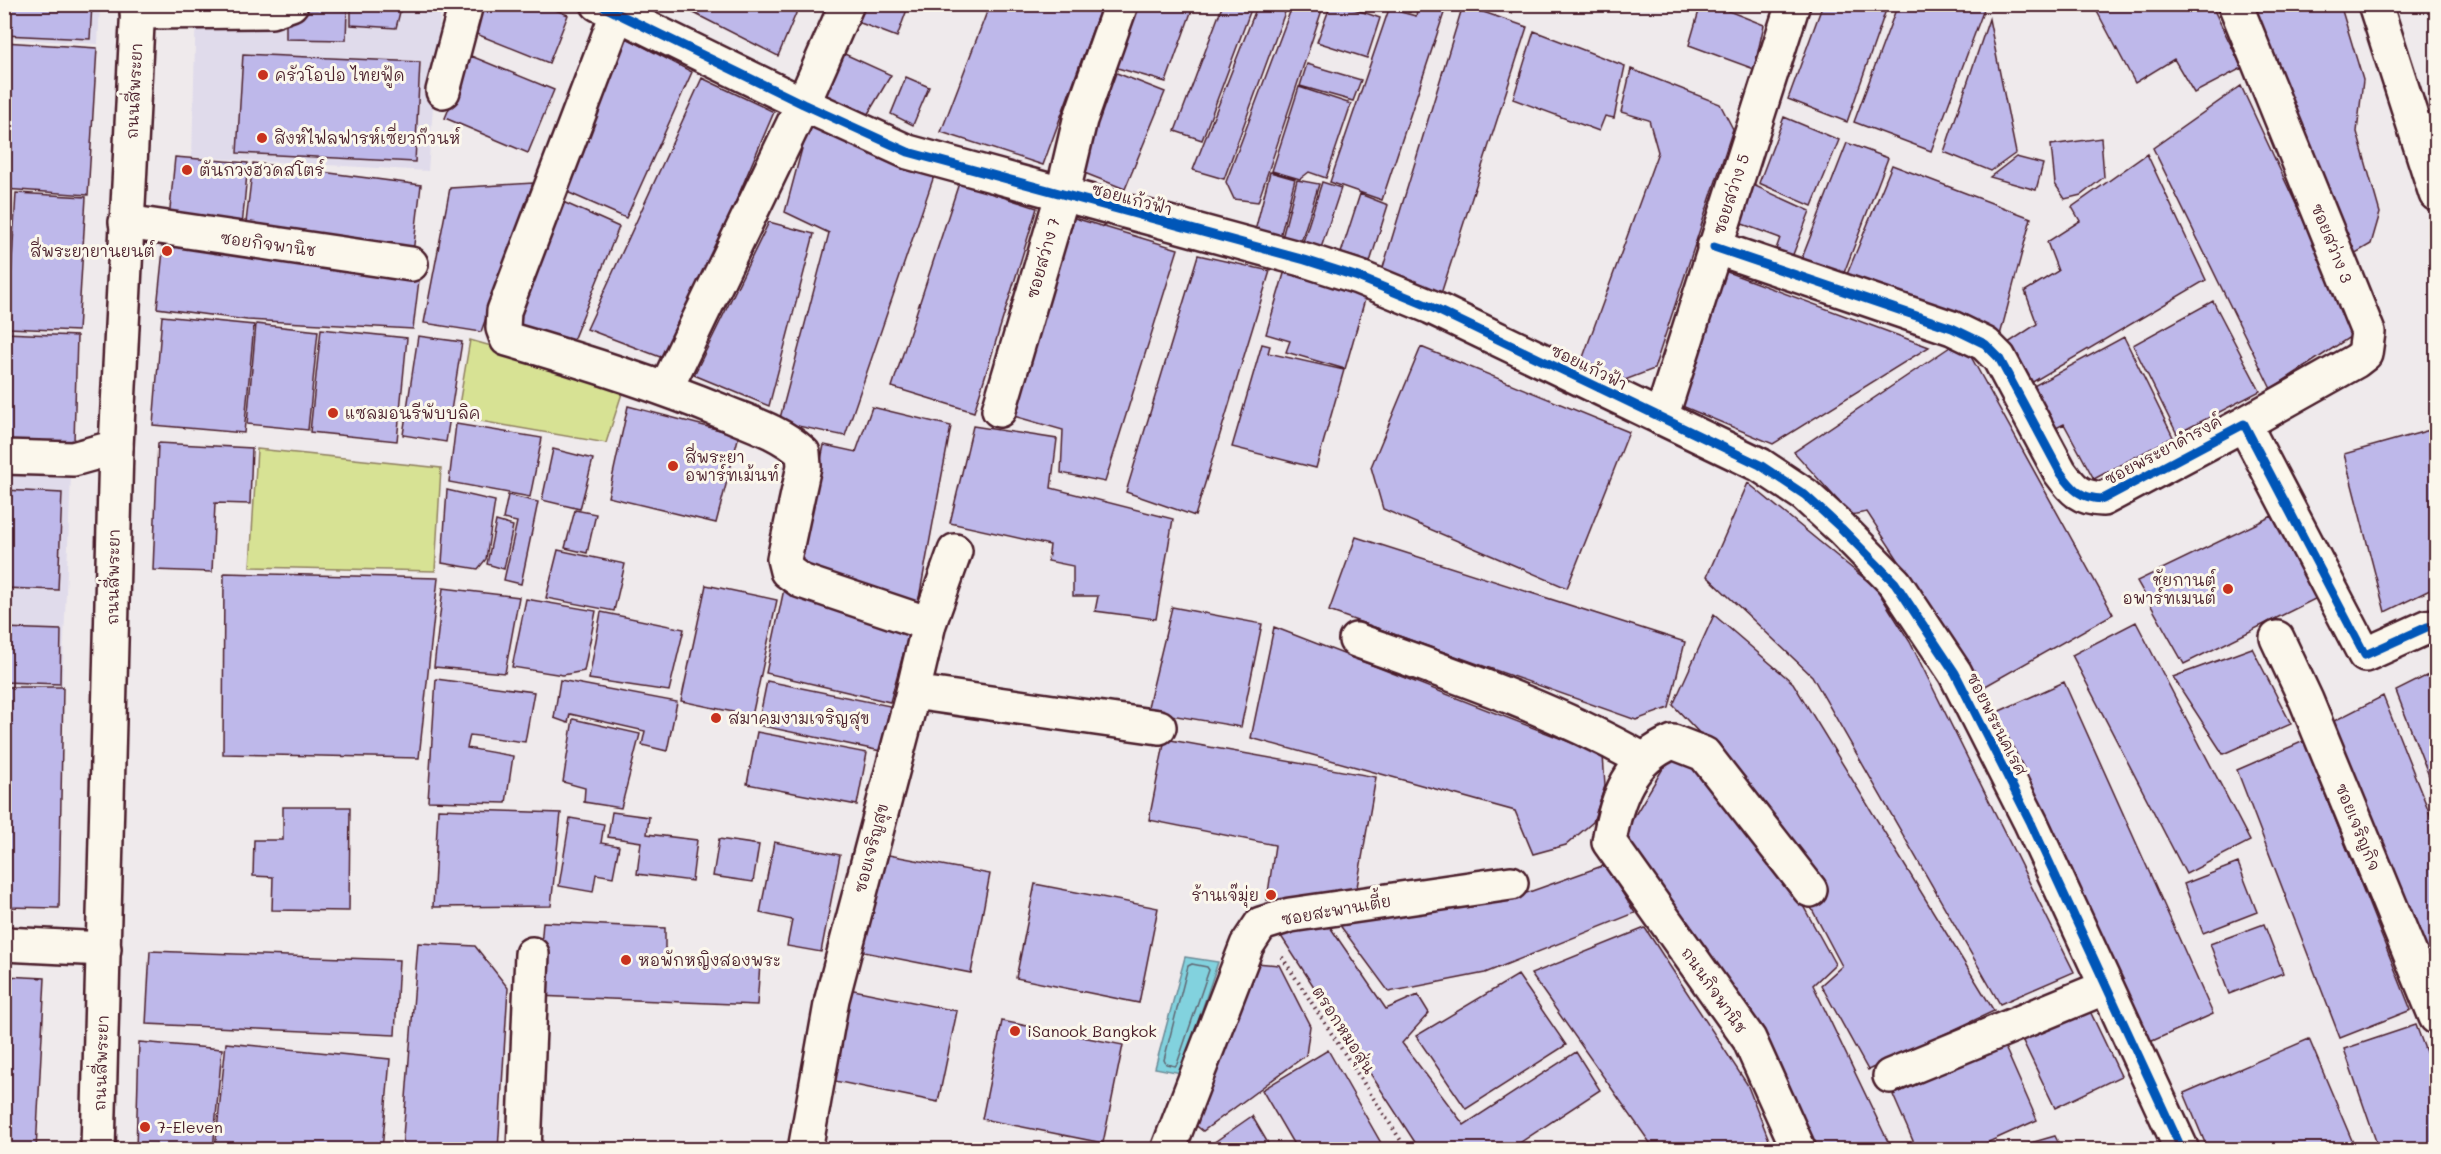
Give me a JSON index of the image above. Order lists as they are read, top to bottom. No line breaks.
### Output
{"streets":{"main road":["ถนนสี่พระยา","ซอยสว่าง 5","ซอยแก้วฟ้า","ซอยสว่าง 3","ซอยกิจพานิช","ซอยสว่าง 7","ซอยพระยาดำรงค์","ซอยพระนคเรศ","ซอยเจริญกิจ","ซอยเจริญสุข","ซอยสะพานเตี้ย","ถนนกิจพานิช"],"path":["ตรอกหมอสุ่น"]},"crossings":[["ถนนสี่พระยา","ซอยกิจพานิช"],["ซอยสว่าง 5","ซอยแก้วฟ้า"],["ซอยสว่าง 5","ซอยพระยาดำรงค์"],["ซอยสว่าง 5","ซอยพระนคเรศ"],["ซอยแก้วฟ้า","ซอยสว่าง 7"],["ซอยแก้วฟ้า","ซอยพระนคเรศ"],["ซอยสว่าง 3","ซอยพระยาดำรงค์"],["ซอยสะพานเตี้ย","ตรอกหมอสุ่น"]],"places":["ครัวโอปอ ไทยฟู้ด","สิงห์ไฟลฟารห์เซี่ยวก๊วนห์","ตันกวงฮวดสโตร์","สี่พระยายานยนต์","แซลมอนรีพับบลิค","สี่พระยา อพาร์ทเม้นท์","ชัยกานต์ อพาร์ทเมนต์","สมาคมงามเจริญสุข","ร้านเจ๊มุ่ย","หอพักหญิงสองพระ","iSanook Bangkok","7-Eleven"]}
